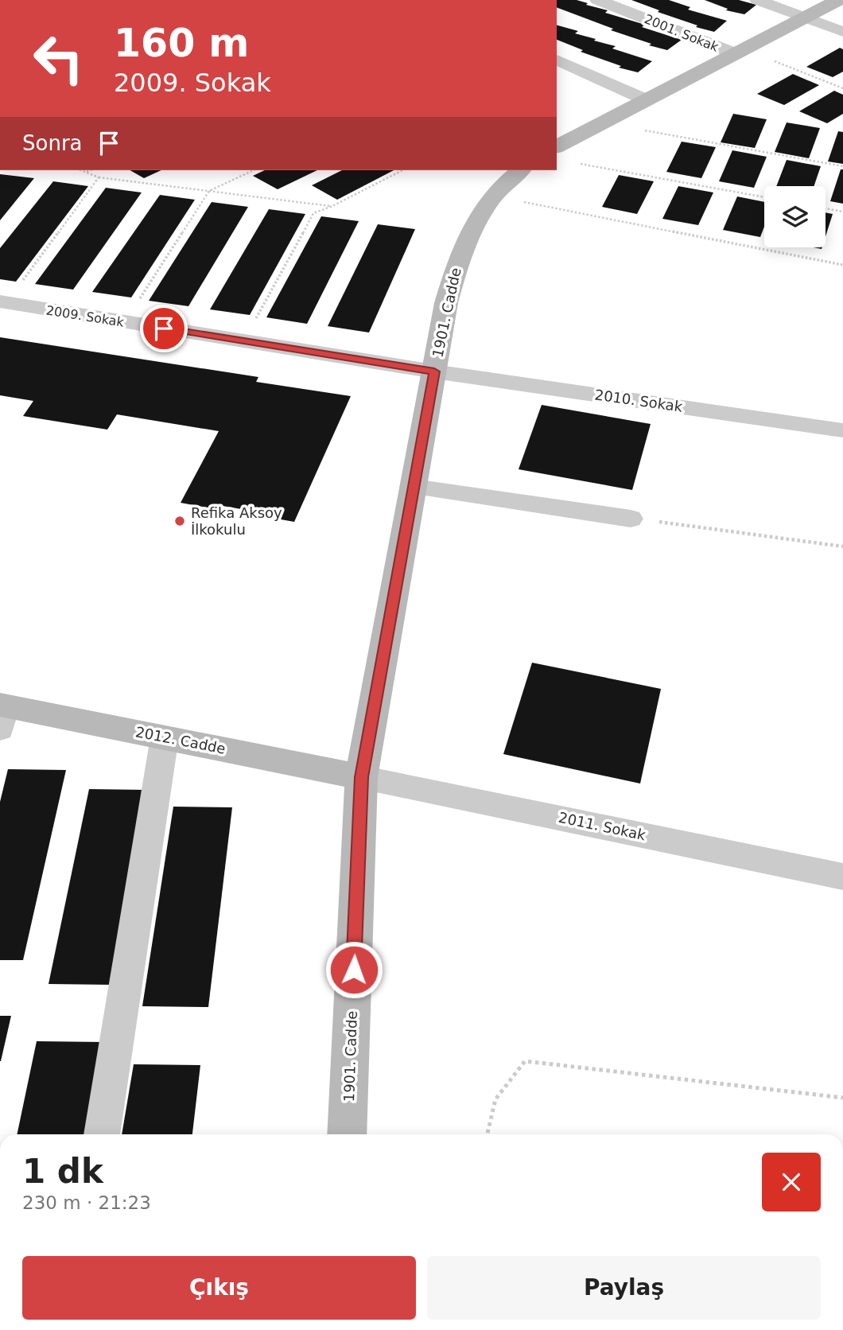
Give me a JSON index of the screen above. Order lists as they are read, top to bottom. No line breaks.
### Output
{"streets":{"street":["2001. Sokak","1901. Cadde","2009. Sokak","2010. Sokak","2012. Cadde","2011. Sokak"]},"crossings":[["1901. Cadde","2009. Sokak"],["1901. Cadde","2010. Sokak"],["1901. Cadde","2012. Cadde"],["1901. Cadde","2011. Sokak"],["2009. Sokak","2010. Sokak"],["2012. Cadde","2011. Sokak"]],"places":["Refika Aksoy İlkokulu"],"page":{"turn":["160 m","2009. Sokak"],"then":"Sonra","heading":["1 dk","230 m · 21:23"],"buttons":["Çıkış","Paylaş"]}}
